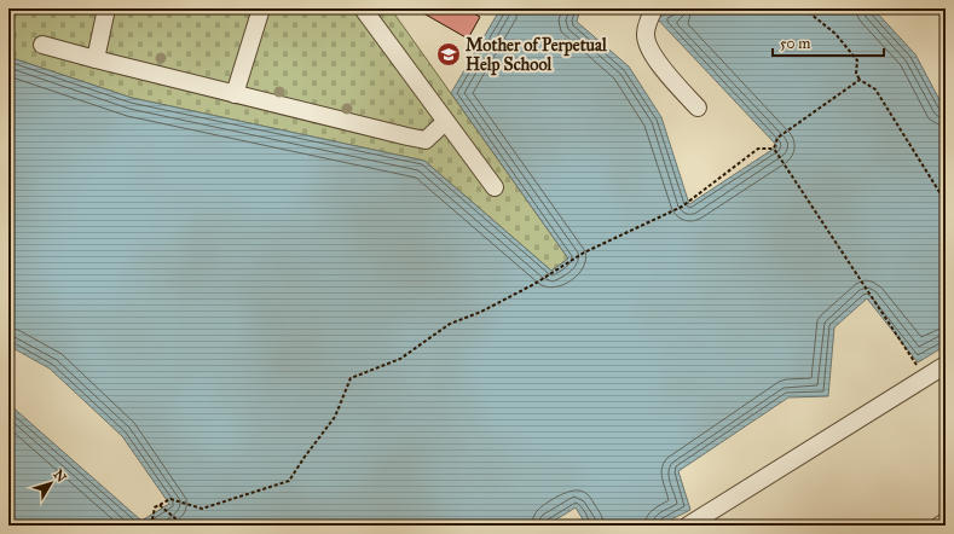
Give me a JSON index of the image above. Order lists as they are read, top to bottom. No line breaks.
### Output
{"places":{"school or university":["Mother of Perpetual Help School"]},"scale_bar":"50 m","north":"top right"}
